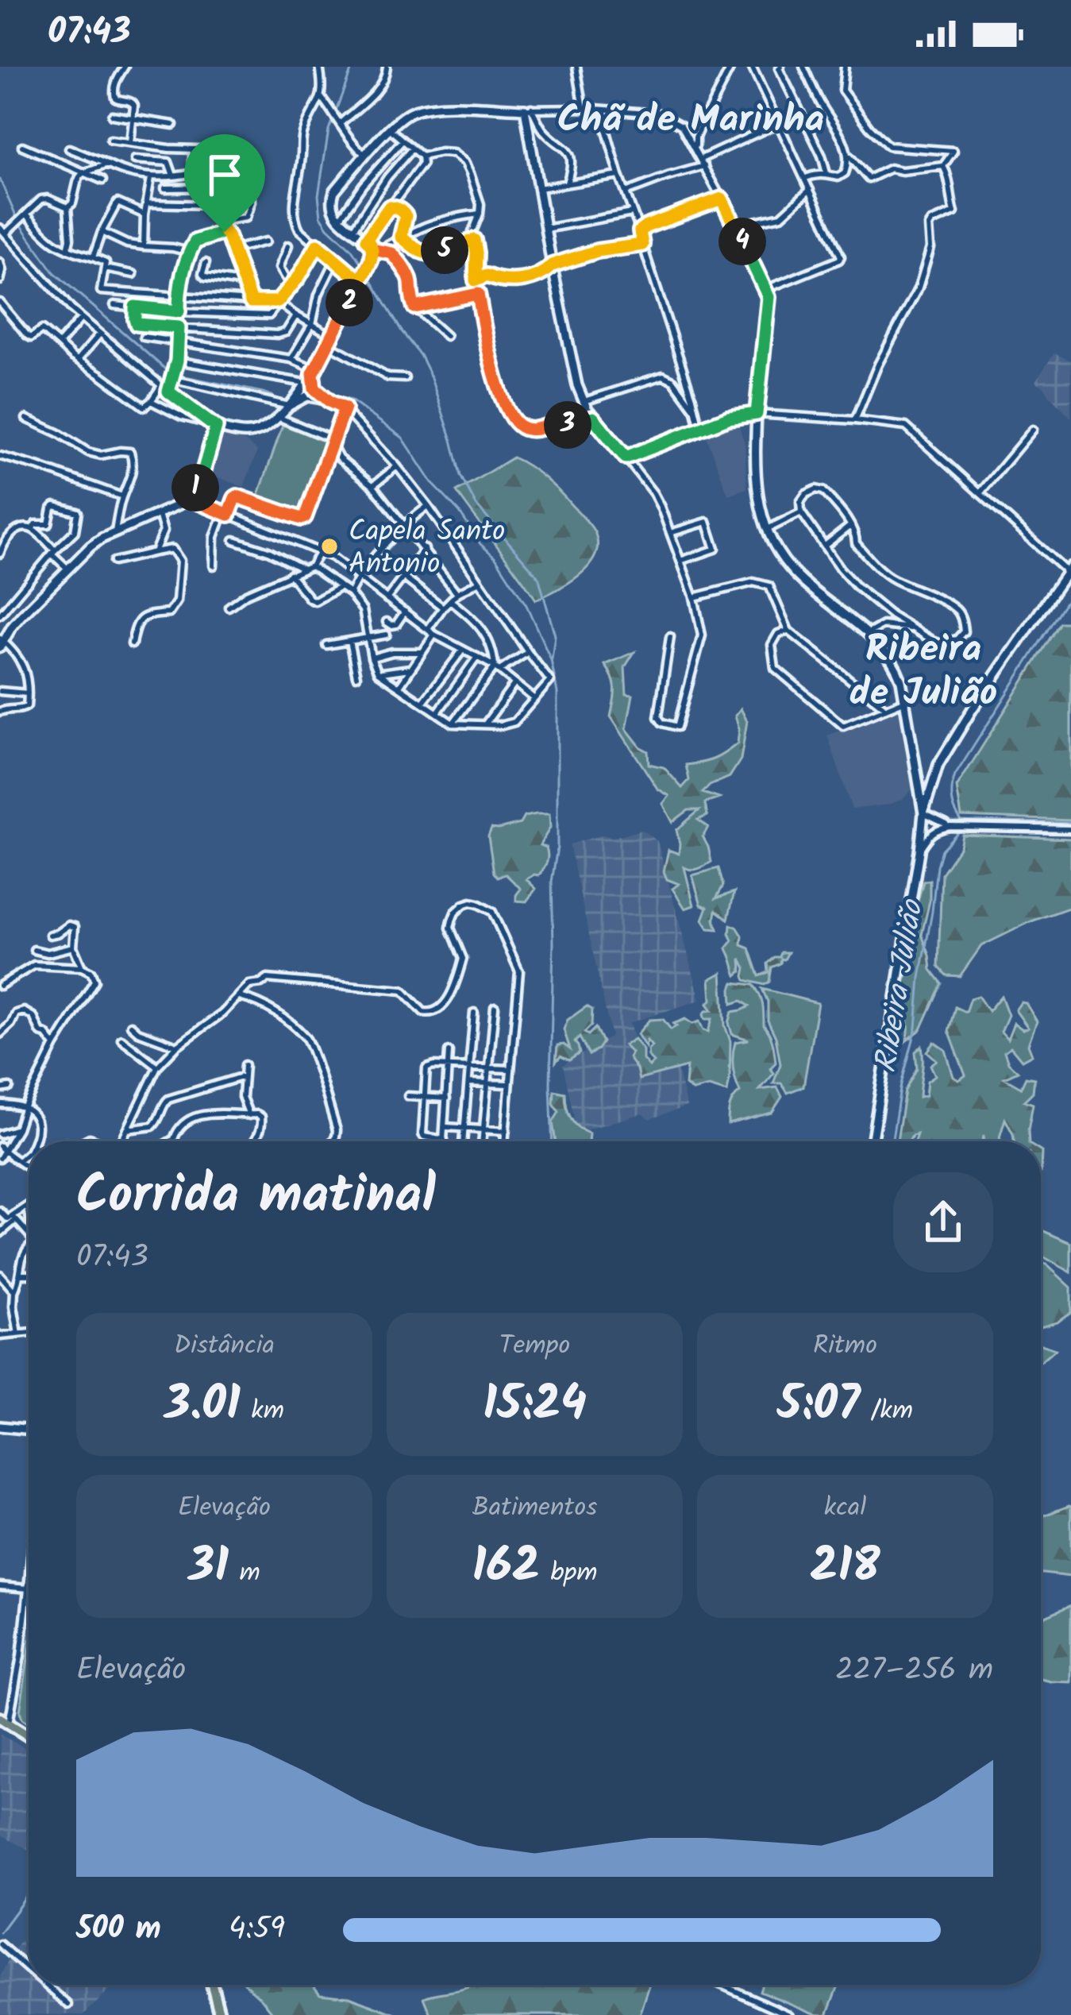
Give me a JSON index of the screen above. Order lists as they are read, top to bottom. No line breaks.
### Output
{"districts":["Chã de Marinha","Ribeira de Julião"],"water":["Ribeira Julião"],"places":["Capela Santo Antonio"],"page":{"status":"07:43","pins":["4","5","2","3","1"],"heading":["Corrida matinal","07:43"],"stats":[["Distância","3.01 km"],["Tempo","15:24"],["Ritmo","5:07 /km"],["Elevação","31 m"],["Batimentos","162 bpm"],["kcal","218"]],"chart":["Elevação","227–256 m"],"list":[{"name":"500 m","note":"4:59"}]}}
